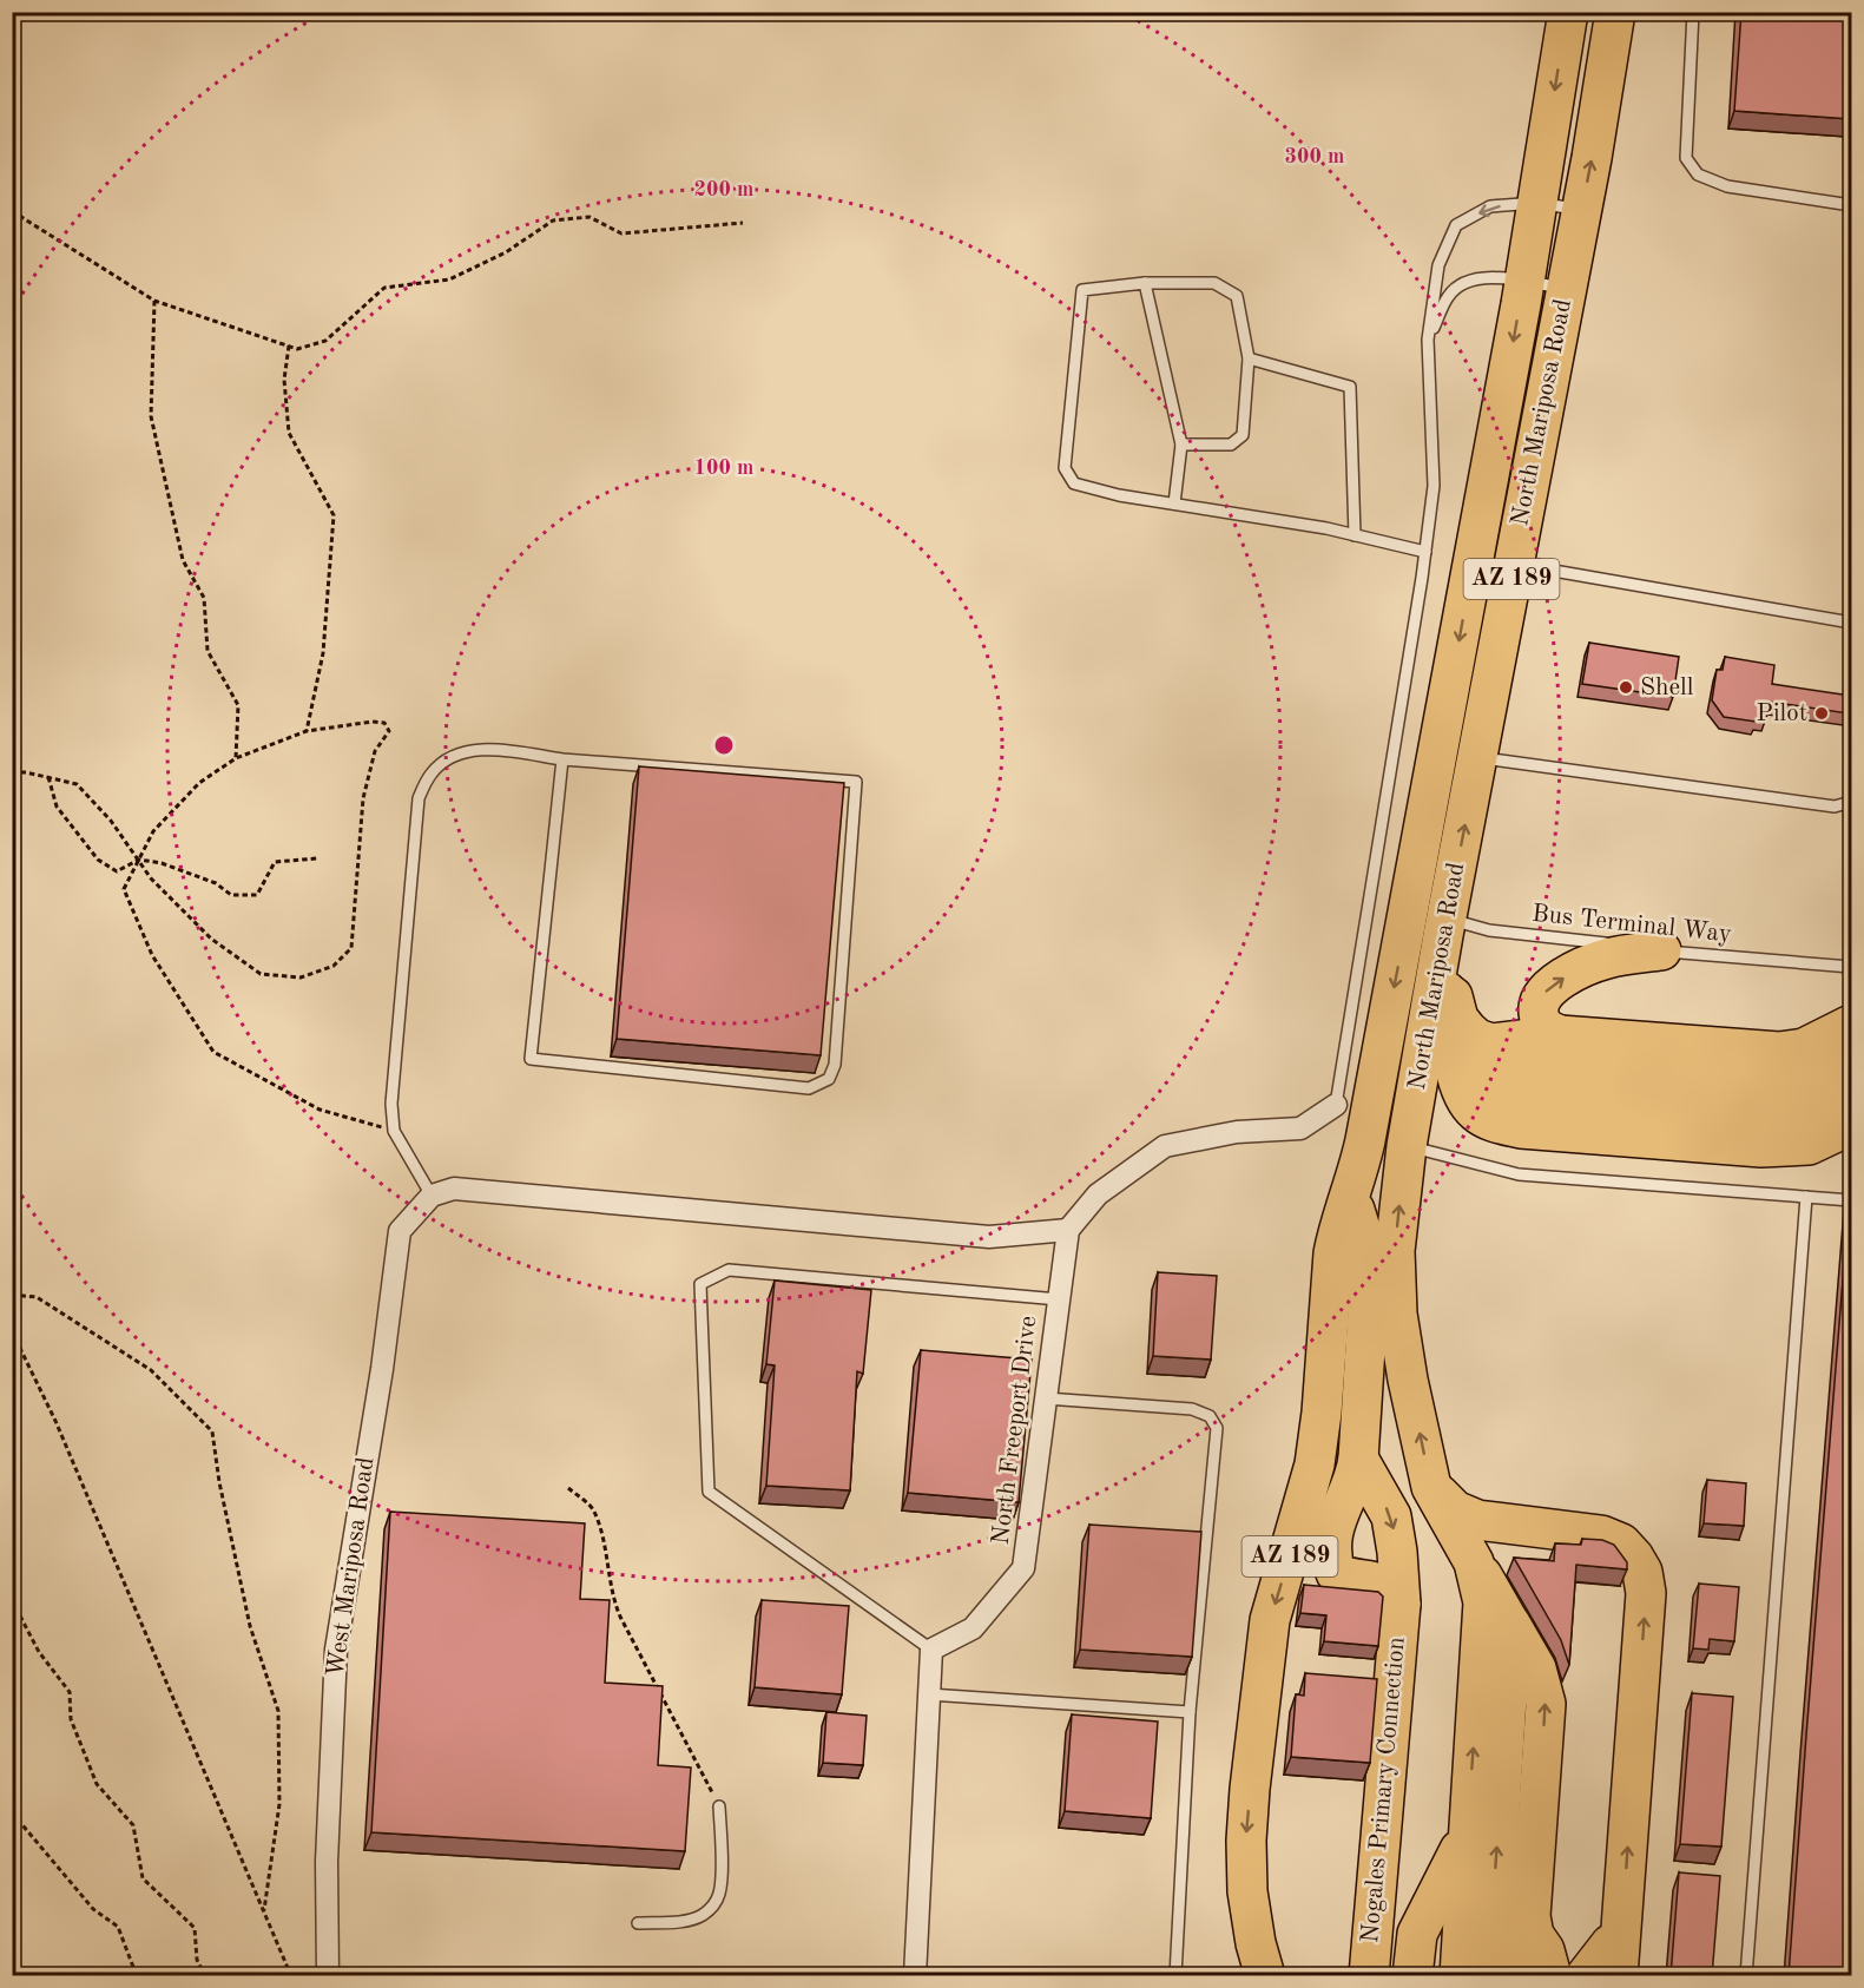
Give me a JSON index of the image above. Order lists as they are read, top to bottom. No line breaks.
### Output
{"streets":{"highway":["North Mariposa Road","AZ 189","Nogales Primary Connection"],"street":["North Freeport Drive","West Mariposa Road"],"lane":["Bus Terminal Way"]},"crossings":[["North Mariposa Road","AZ 189"],["North Mariposa Road","Bus Terminal Way"],["North Mariposa Road","Nogales Primary Connection"],["AZ 189","Bus Terminal Way"],["AZ 189","Nogales Primary Connection"]],"places":["Shell","Pilot"],"rings":["300 m","200 m","100 m"]}
